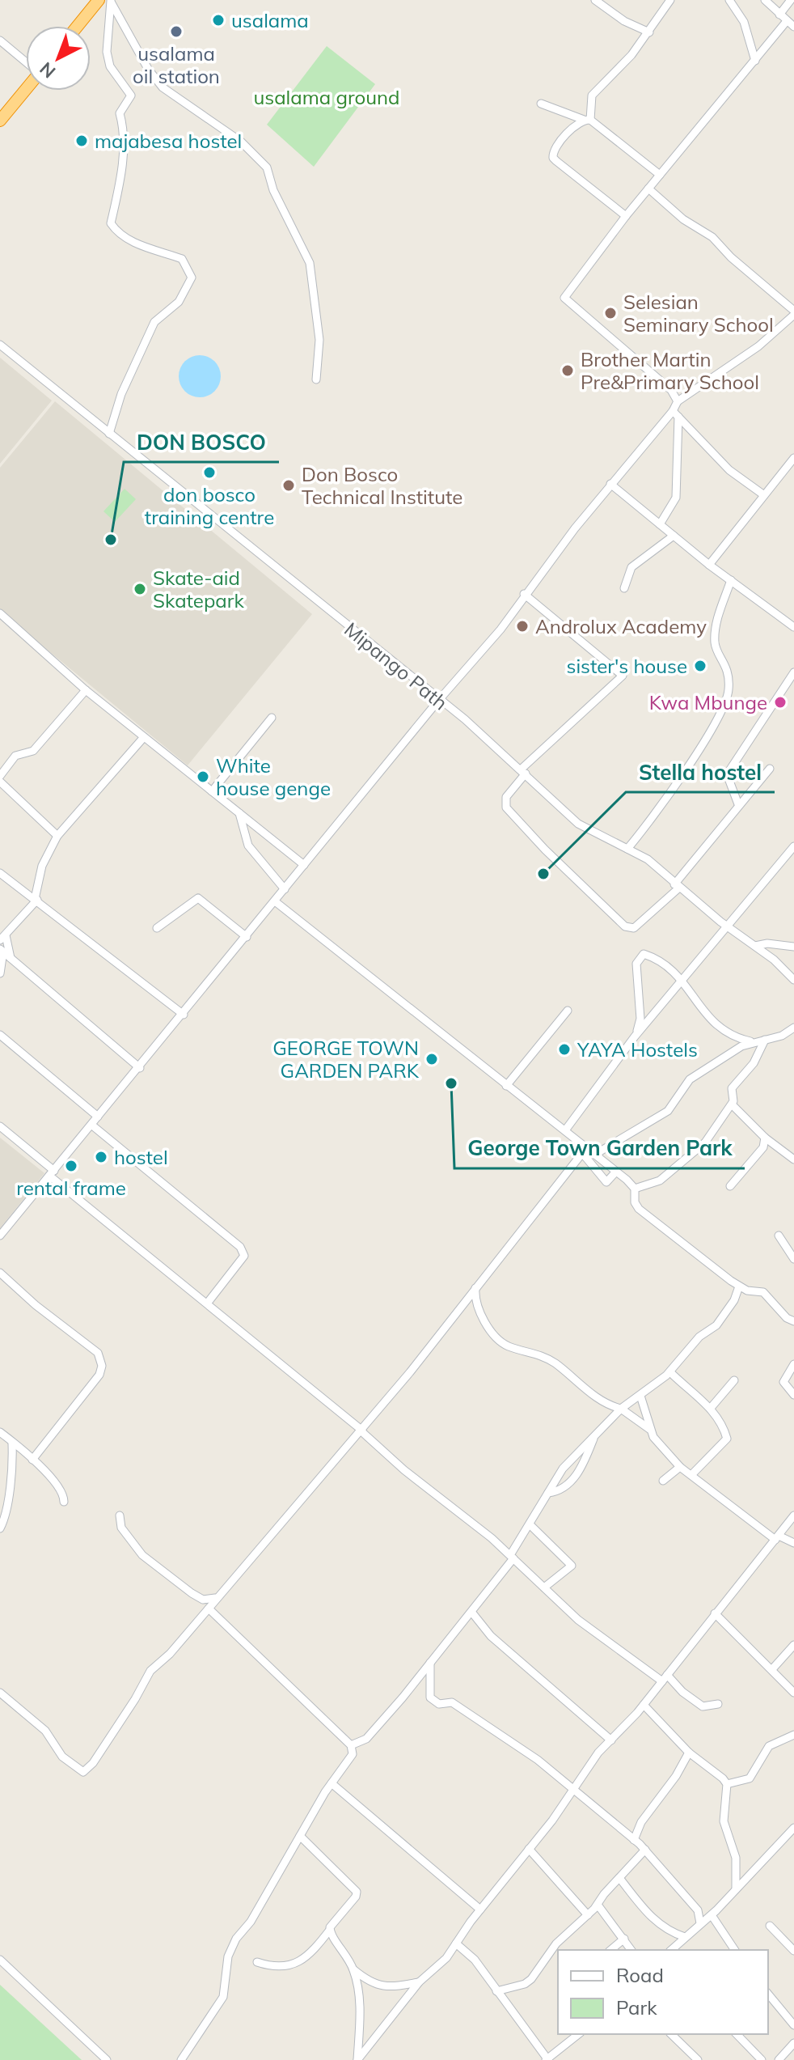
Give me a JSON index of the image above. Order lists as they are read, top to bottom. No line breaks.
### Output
{"streets":{"street":["Mipango Path"]},"parks":["usalama ground"],"places":["usalama","usalama oil station","majabesa hostel","Selesian Seminary School","Brother Martin Pre&Primary School","don bosco training centre","Don Bosco Technical Institute","DON BOSCO","Skate-aid Skatepark","Androlux Academy","sister's house","Kwa Mbunge","White house genge","Stella hostel","YAYA Hostels","GEORGE TOWN GARDEN PARK","George Town Garden Park","hostel","rental frame"],"legend":["Road","Park"],"north":"bottom left"}
